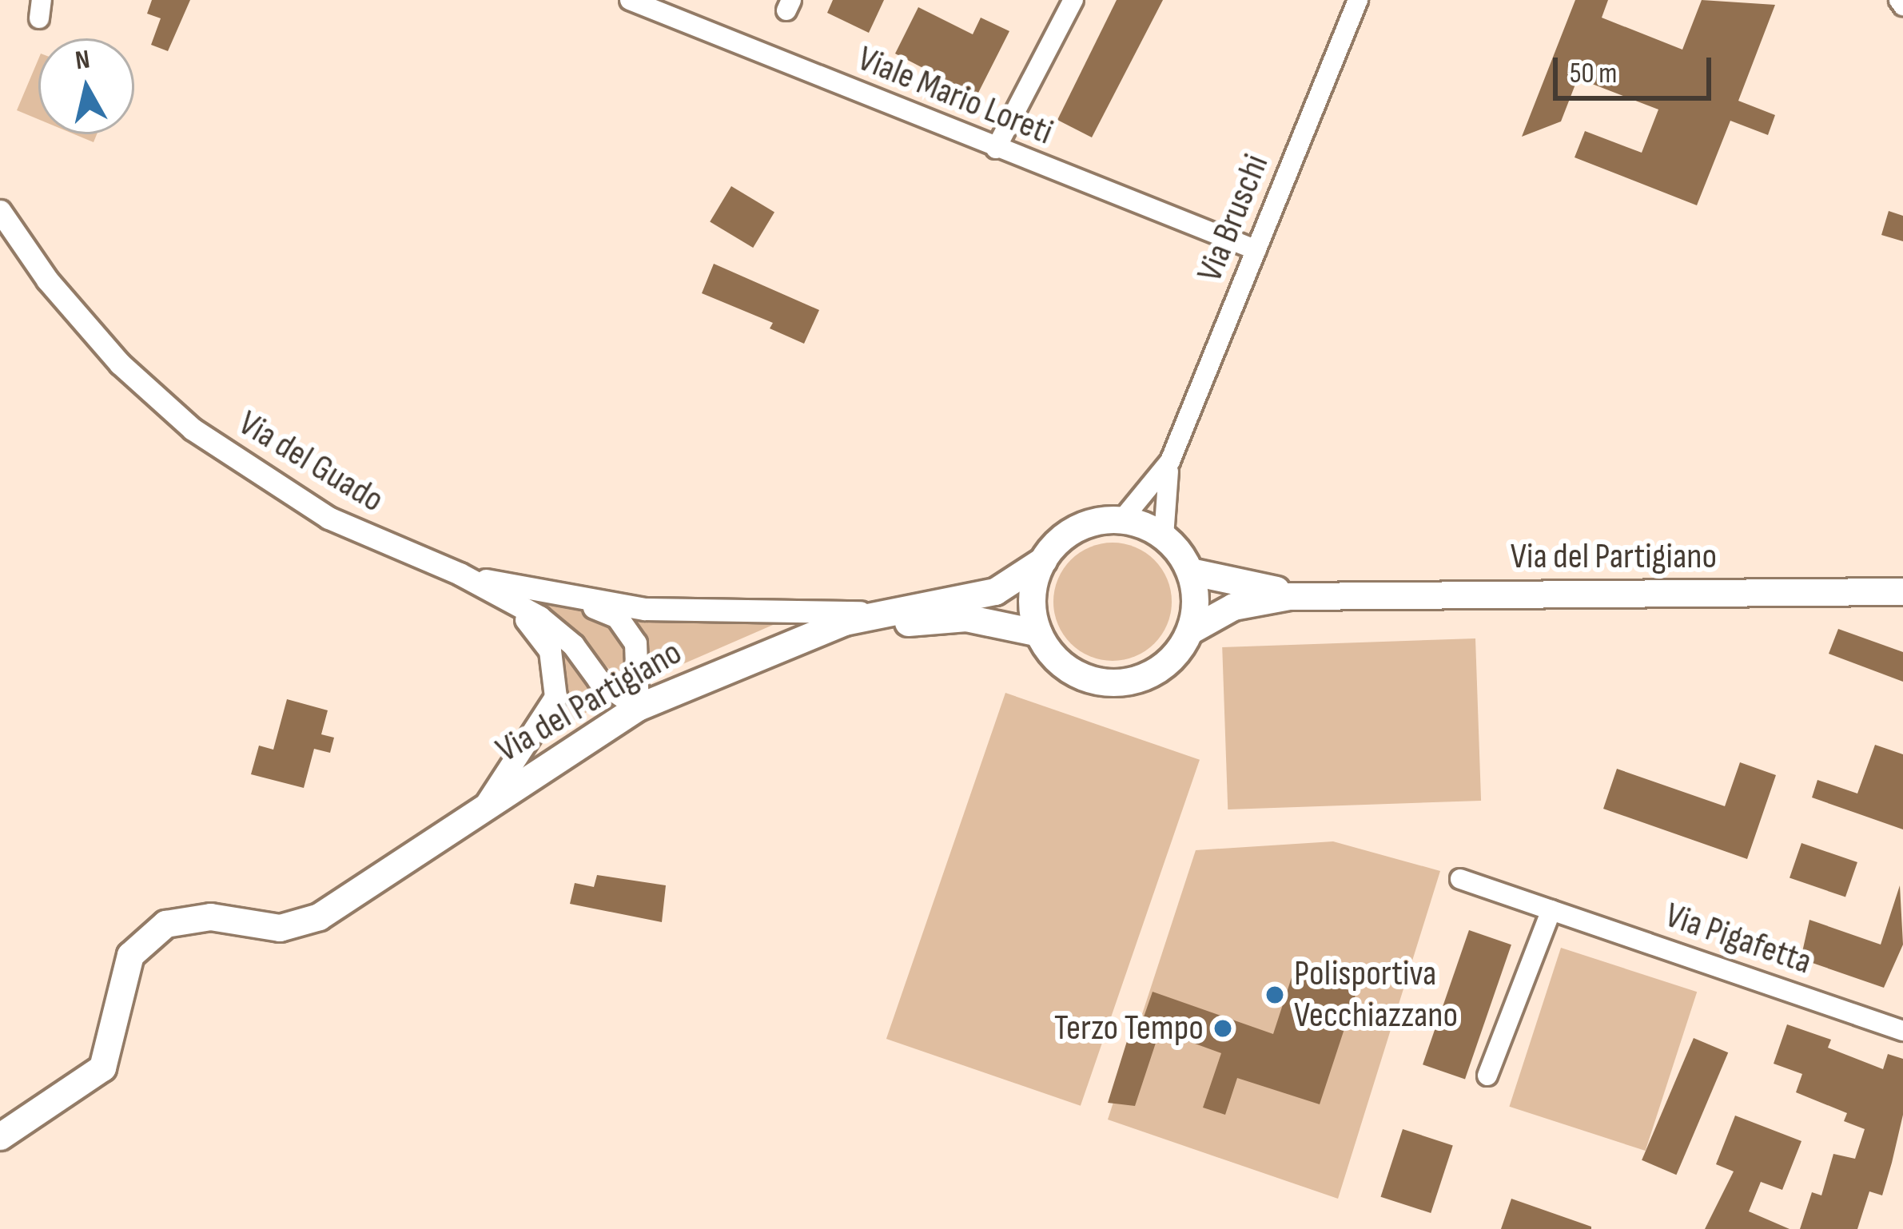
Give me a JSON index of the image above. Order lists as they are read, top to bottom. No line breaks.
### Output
{"streets":{"main road":["Via del Partigiano"],"street":["Viale Mario Loreti","Via Bruschi","Via del Guado","Via Pigafetta"]},"crossings":[["Viale Mario Loreti","Via Bruschi"],["Via Bruschi","Via del Partigiano"],["Via del Guado","Via del Partigiano"]],"places":["Polisportiva Vecchiazzano","Terzo Tempo"],"scale_bar":"50 m","north":"top"}
